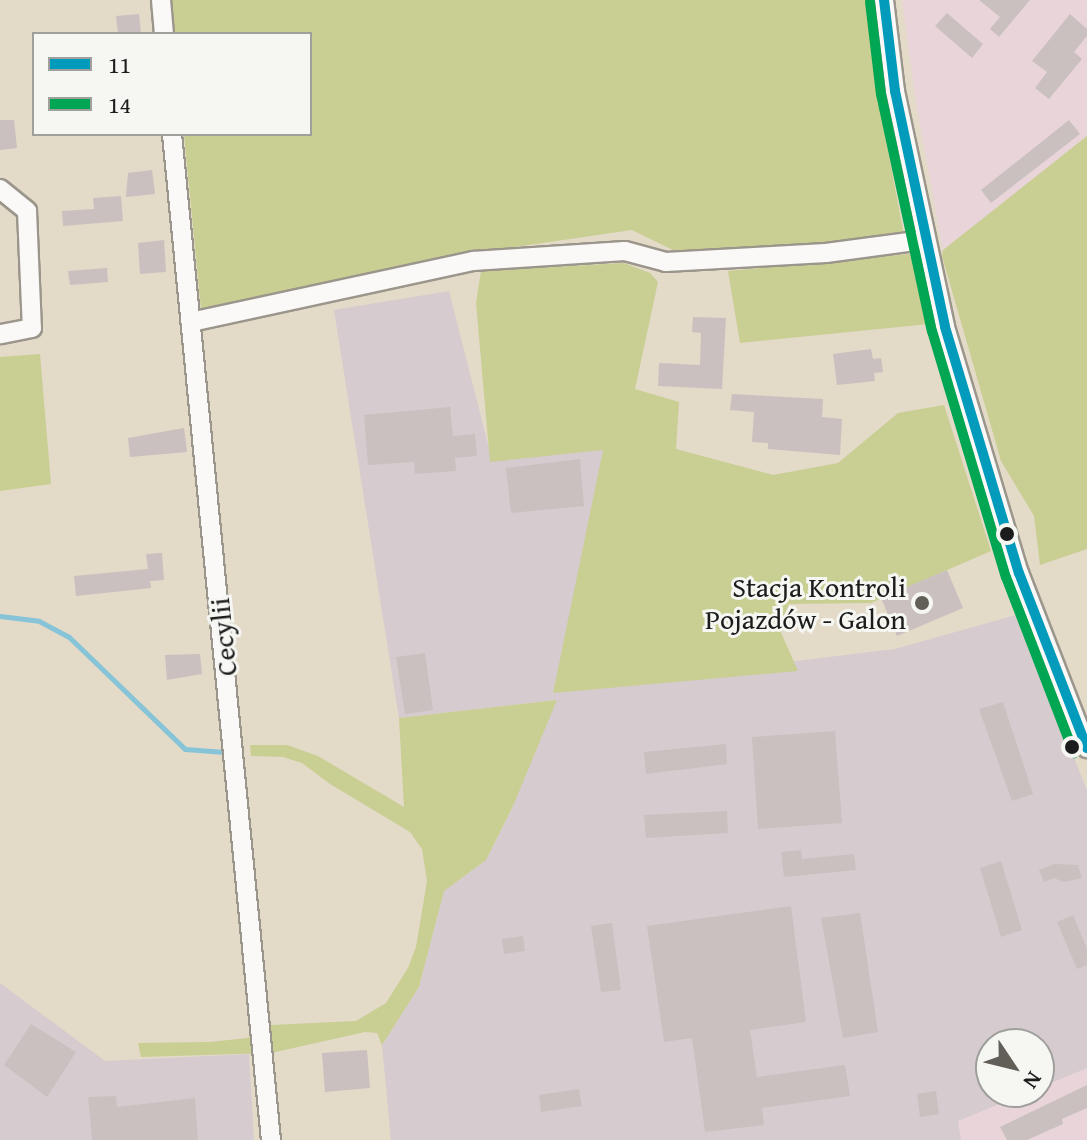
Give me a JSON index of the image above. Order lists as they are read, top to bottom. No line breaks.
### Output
{"streets":{"street":["Cecylii"]},"places":["Stacja Kontroli Pojazdów - Galon"],"lines":["transit line 11","transit line 14"],"legend":["11","14"],"north":"bottom right"}
